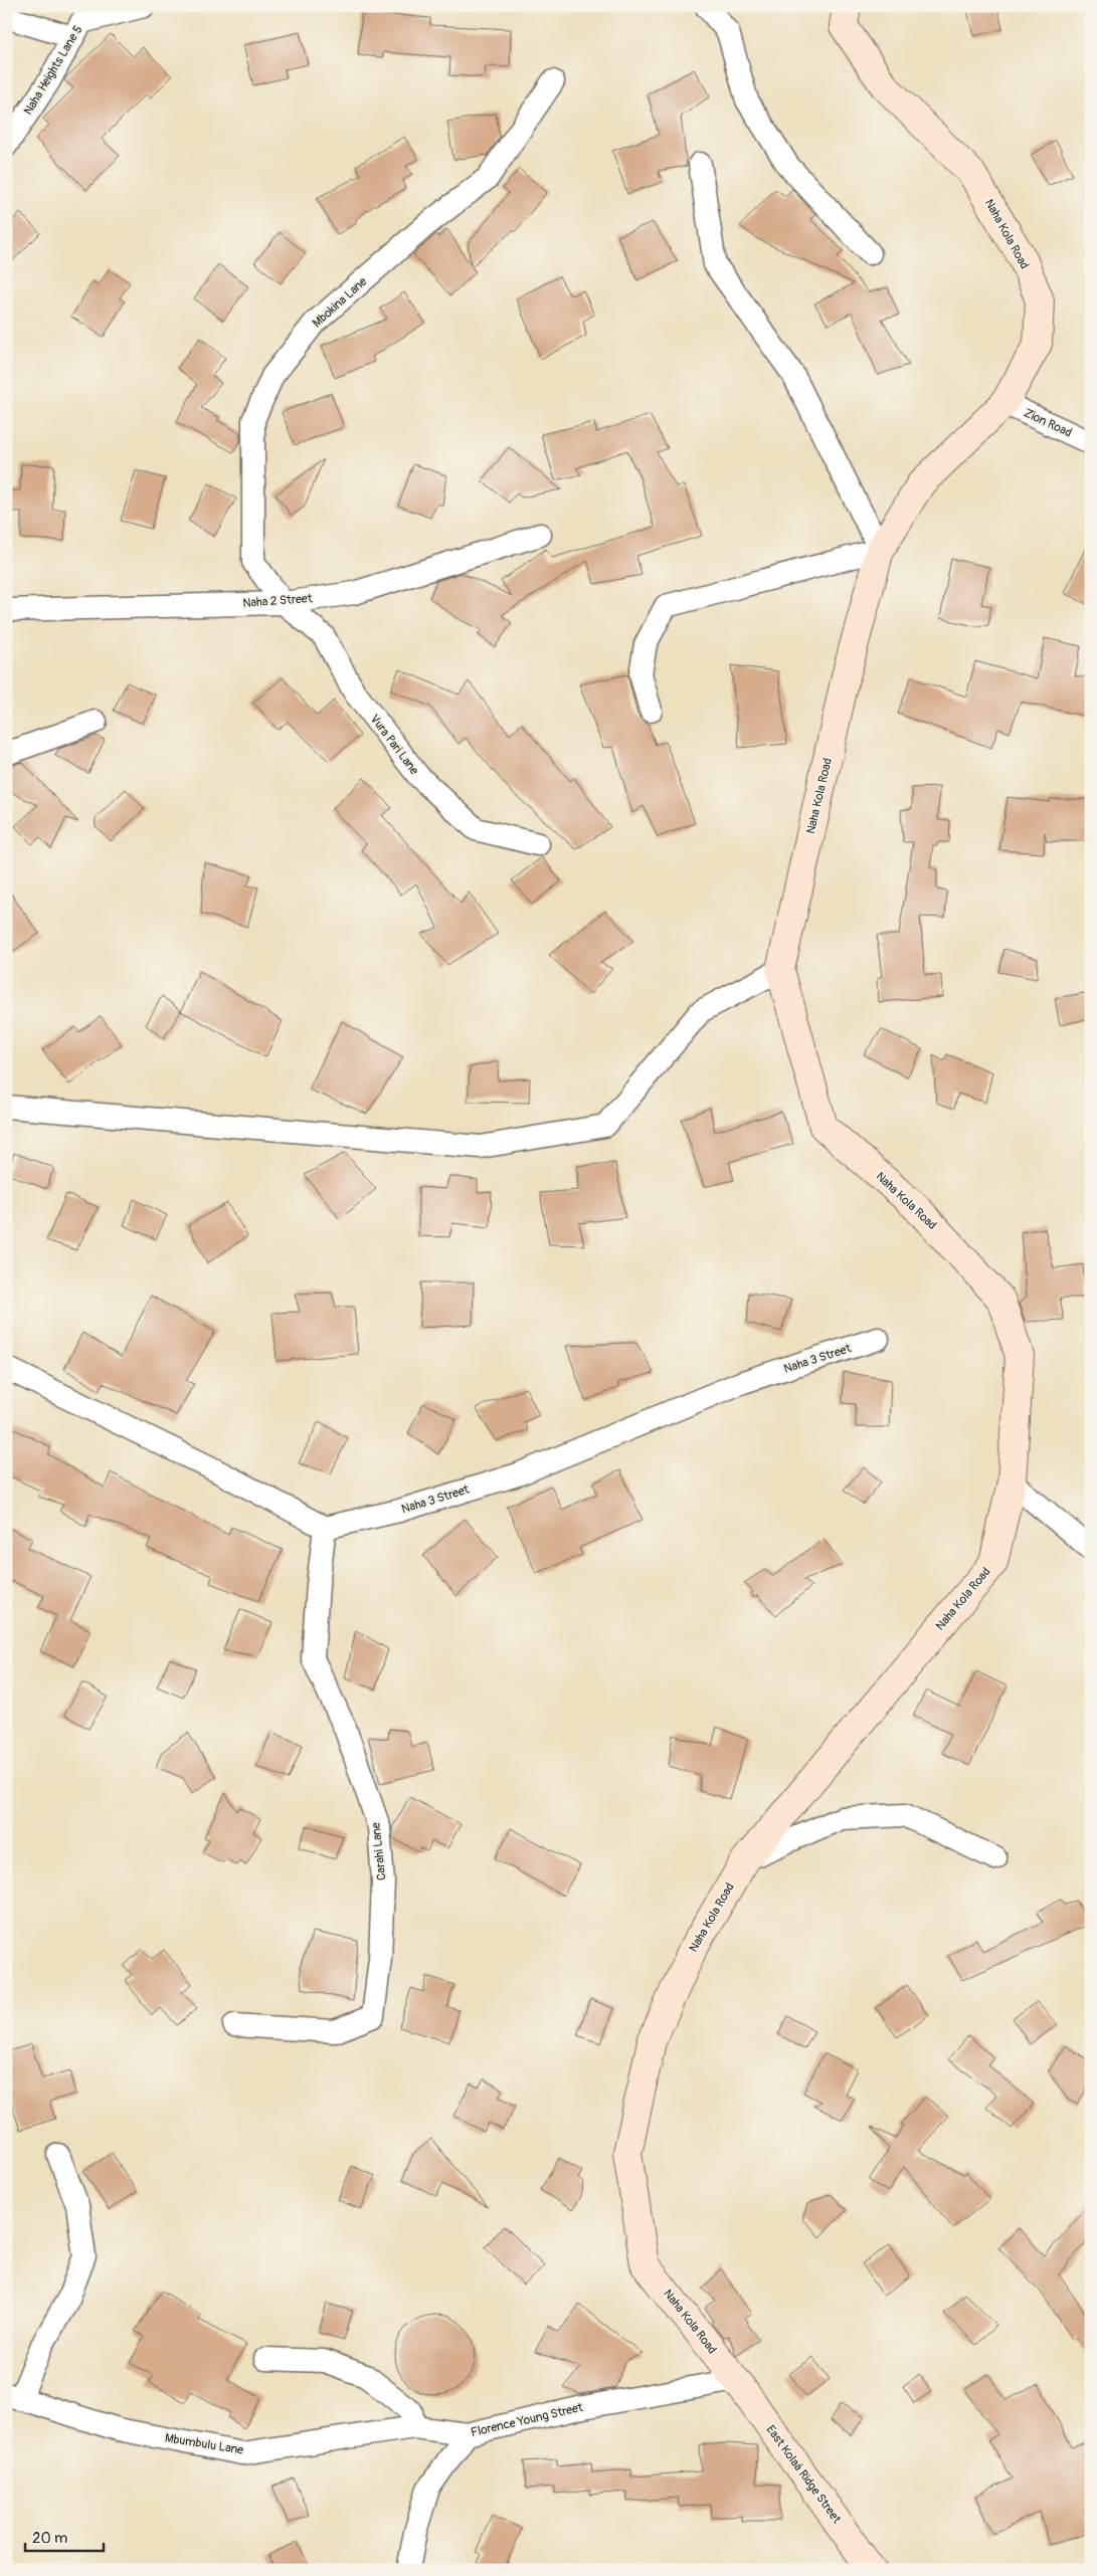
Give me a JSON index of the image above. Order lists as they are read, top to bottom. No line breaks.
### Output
{"streets":{"street":["Naha Heights Lane 5","Naha Kola Road","Mbokina Lane","Zion Road","Naha 2 Street","Vura Pari Lane","Naha 3 Street","Carahi Lane","Florence Young Street","Mbumbulu Lane","East Kolaá Ridge Street"]},"crossings":[["Naha Kola Road","Zion Road"],["Naha Kola Road","Florence Young Street"],["Naha Kola Road","East Kolaá Ridge Street"],["Mbokina Lane","Naha 2 Street"],["Mbokina Lane","Vura Pari Lane"],["Naha 2 Street","Vura Pari Lane"],["Naha 3 Street","Carahi Lane"],["Florence Young Street","Mbumbulu Lane"],["Florence Young Street","East Kolaá Ridge Street"]],"scale_bar":"20 m"}
